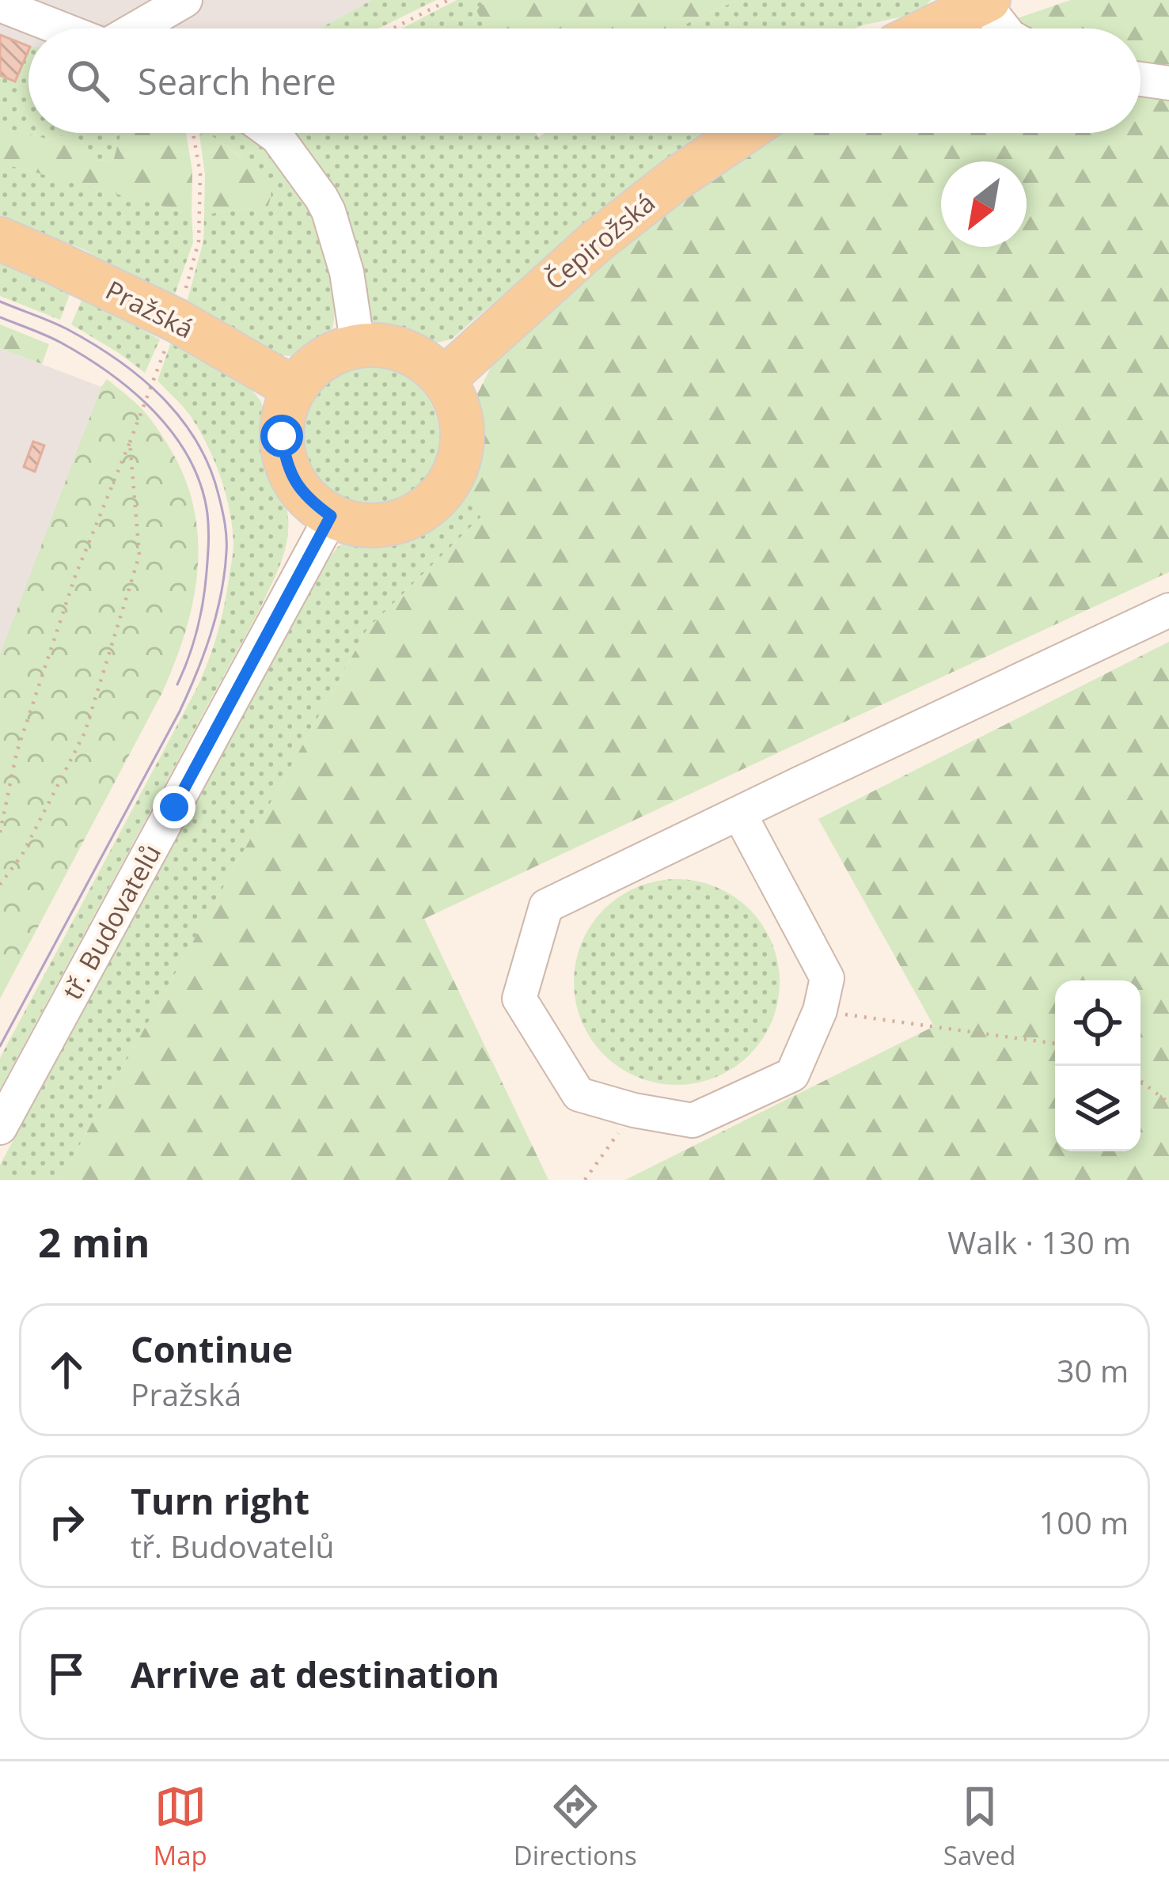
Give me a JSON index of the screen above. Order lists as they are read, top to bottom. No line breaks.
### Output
{"streets":{"main road":["Čepirožská","Pražská"],"street":["tř. Budovatelů"]},"crossings":[["Čepirožská","Pražská"],["Čepirožská","tř. Budovatelů"],["Pražská","tř. Budovatelů"]],"north":"bottom left","page":{"search":"Search here","heading":["2 min","Walk · 130 m"],"list":[["Continue","Pražská","30 m"],["Turn right","tř. Budovatelů","100 m"],"Arrive at destination"],"nav":["Map","Directions","Saved"]}}
